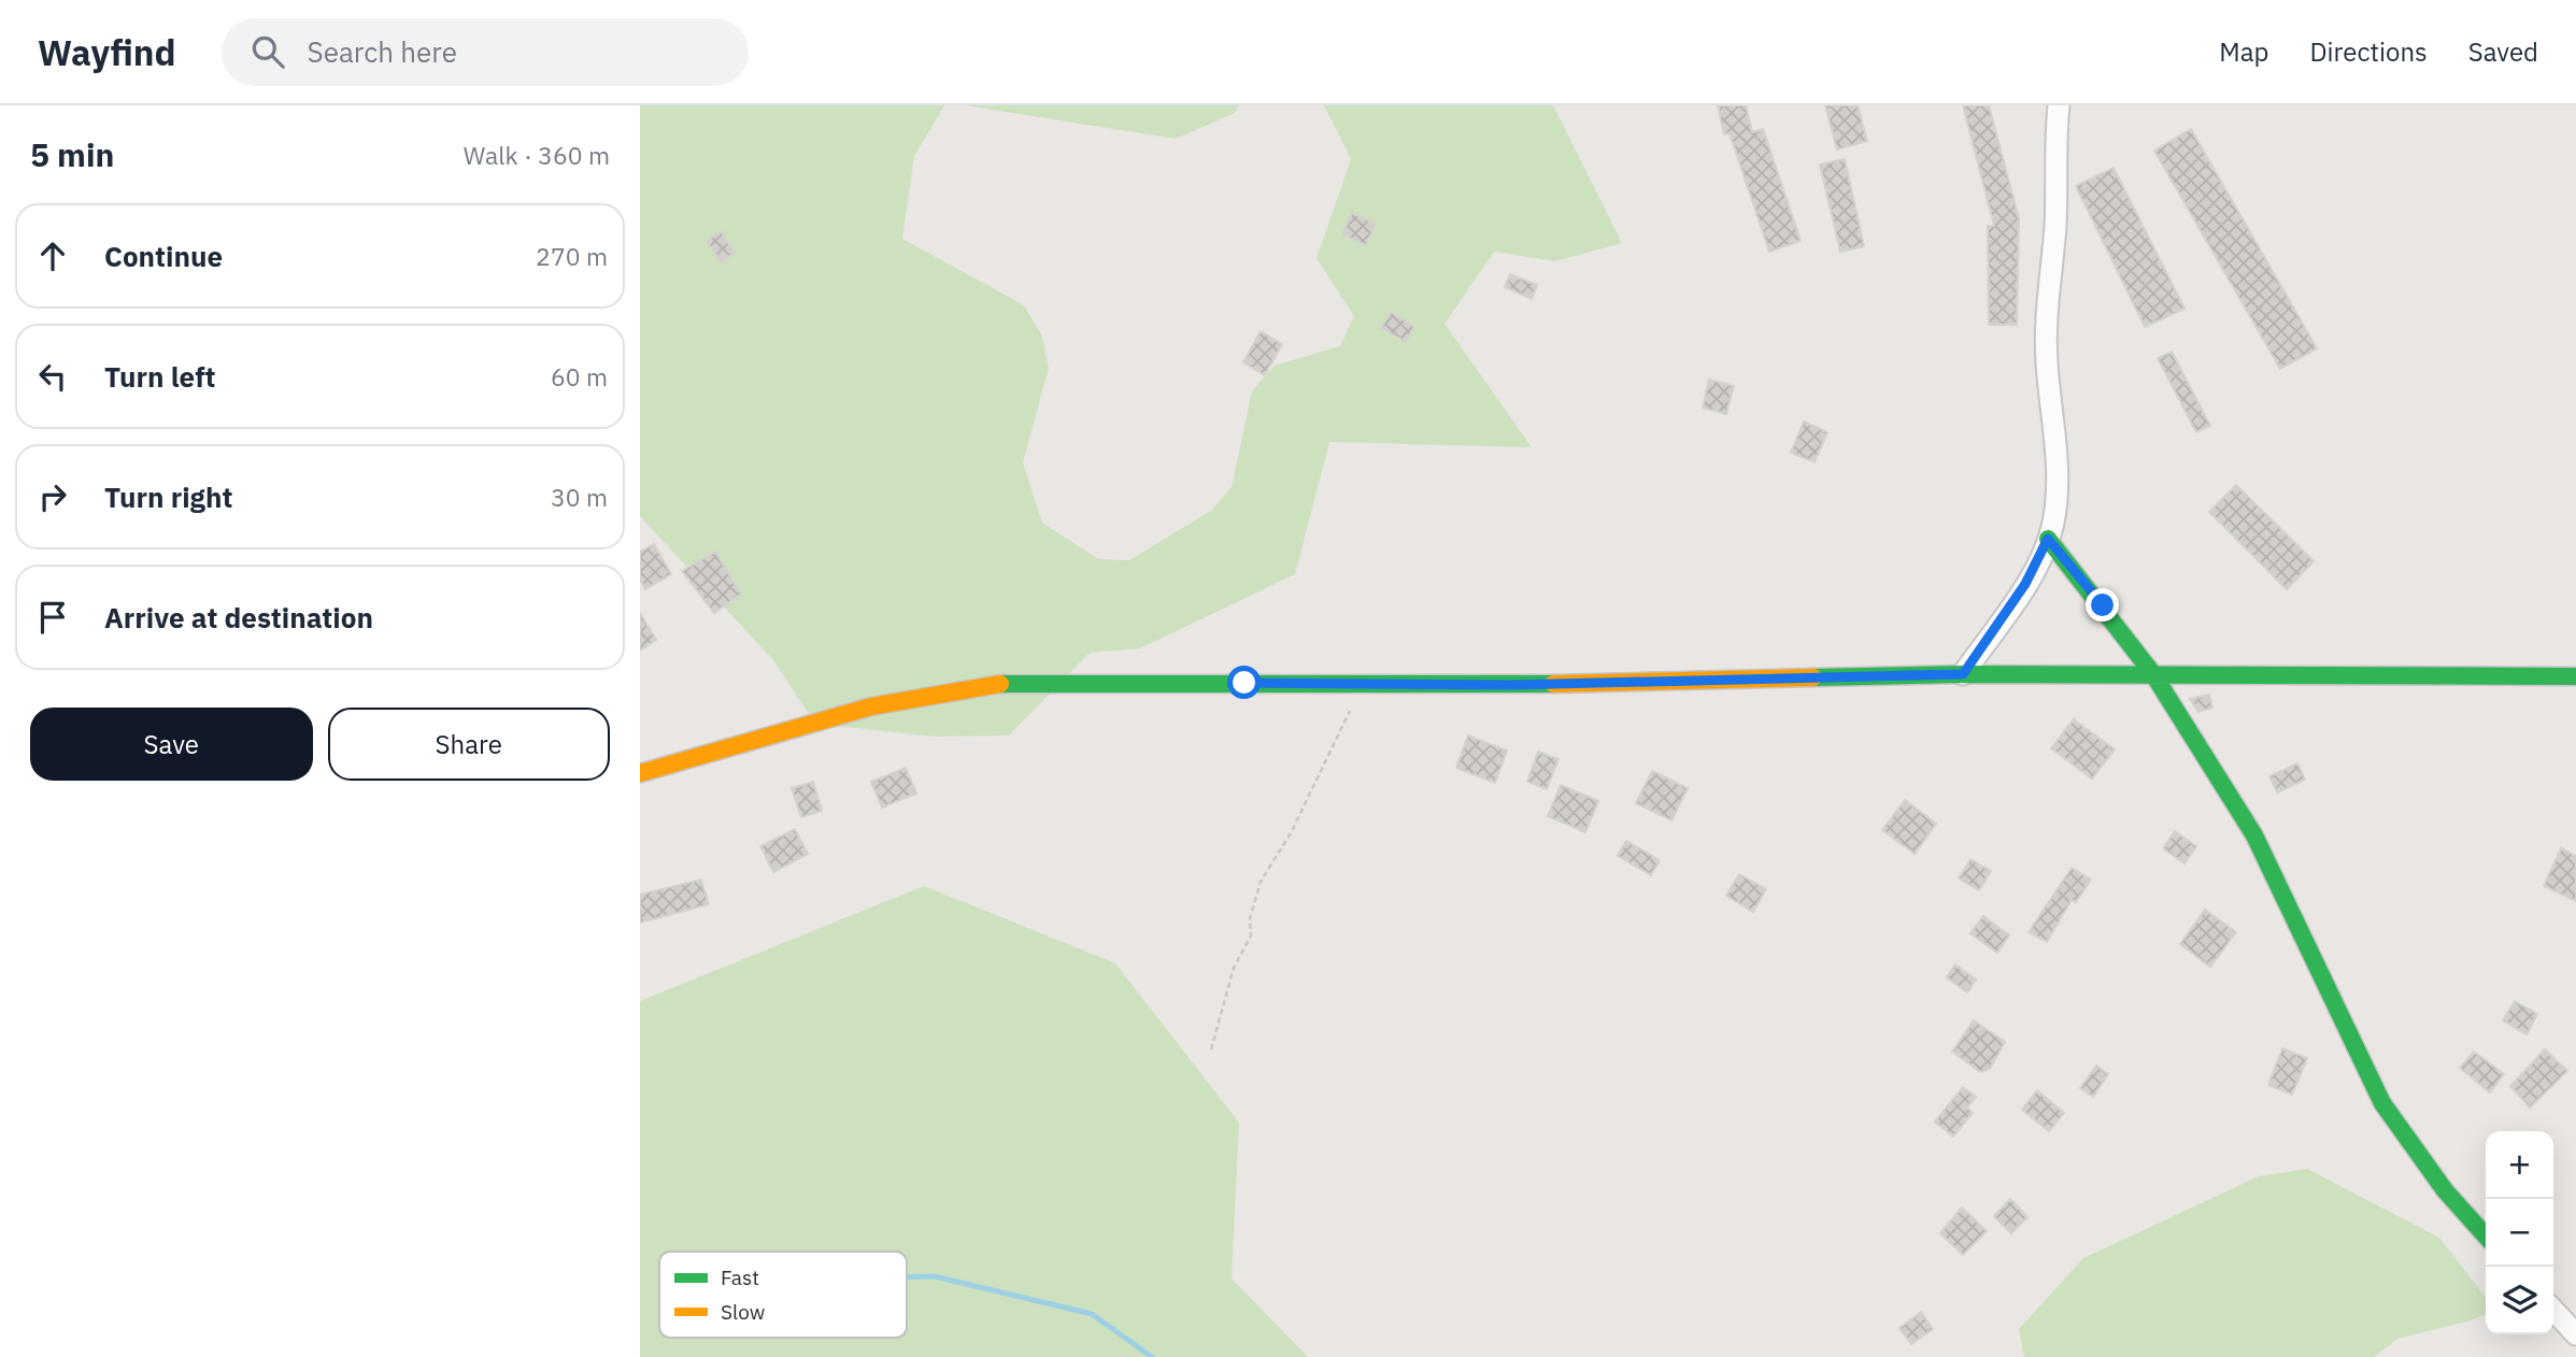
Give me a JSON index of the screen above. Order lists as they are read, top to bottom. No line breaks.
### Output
{"legend":["Fast","Slow"],"page":{"header":"Wayfind","search":"Search here","nav":["Map","Directions","Saved"],"heading":["5 min","Walk · 360 m"],"list":[["Continue","270 m"],["Turn left","60 m"],["Turn right","30 m"],"Arrive at destination"],"buttons":["Save","Share"],"map_buttons":["+","−"]}}
